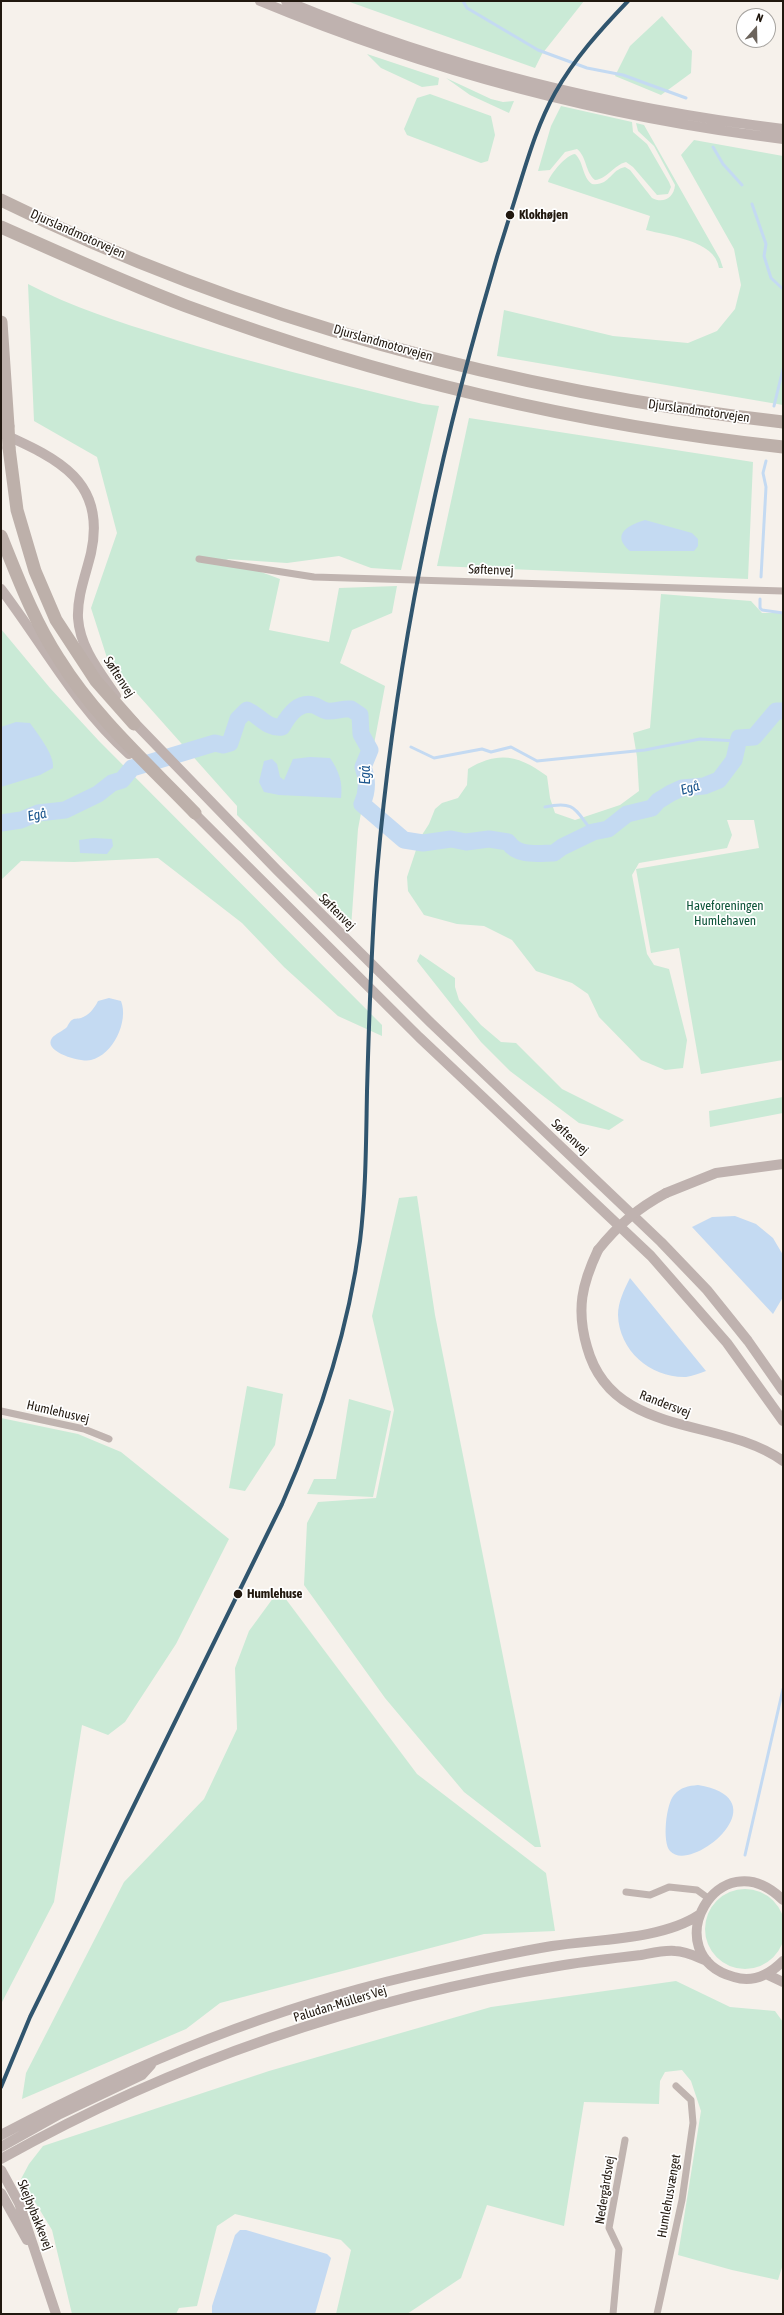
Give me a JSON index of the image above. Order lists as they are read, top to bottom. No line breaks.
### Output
{"streets":{"highway":["Djurslandmotorvejen"],"street":["Søftenvej","Randersvej","Humlehusvej","Paludan-Müllers Vej","Nedergårdsvej","Humlehusvænget","Skejbybakkevej"]},"water":["Egå"],"parks":["Haveforeningen Humlehaven"],"places":["Klokhøjen","Humlehuse"],"north":"top"}
